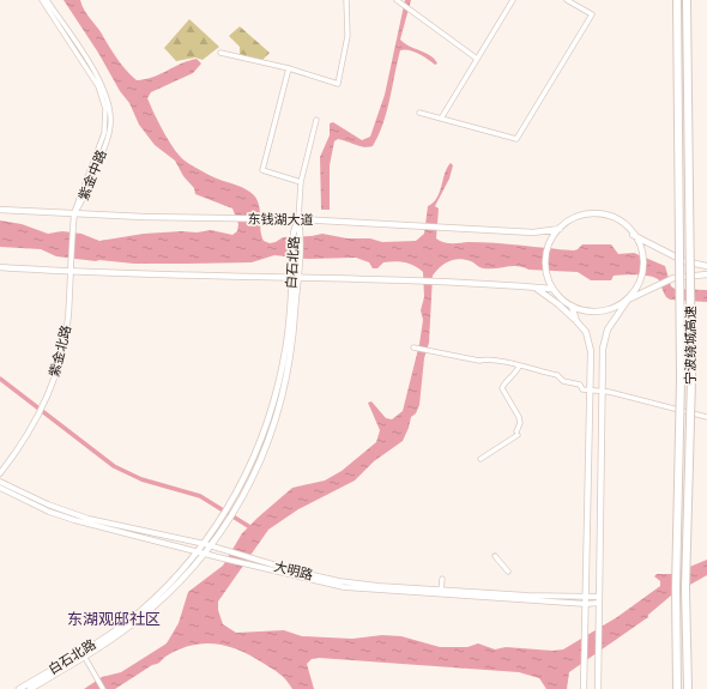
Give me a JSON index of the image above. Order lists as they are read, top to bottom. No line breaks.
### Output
{"streets":{"highway":["宁波绕城高速"],"main road":["东钱湖大道","白石北路"],"street":["紫金中路","紫金北路","大明路"]},"crossings":[["紫金中路","东钱湖大道"],["紫金中路","紫金北路"],["东钱湖大道","白石北路"],["东钱湖大道","紫金北路"],["白石北路","大明路"]],"districts":["东湖观邸社区"]}
